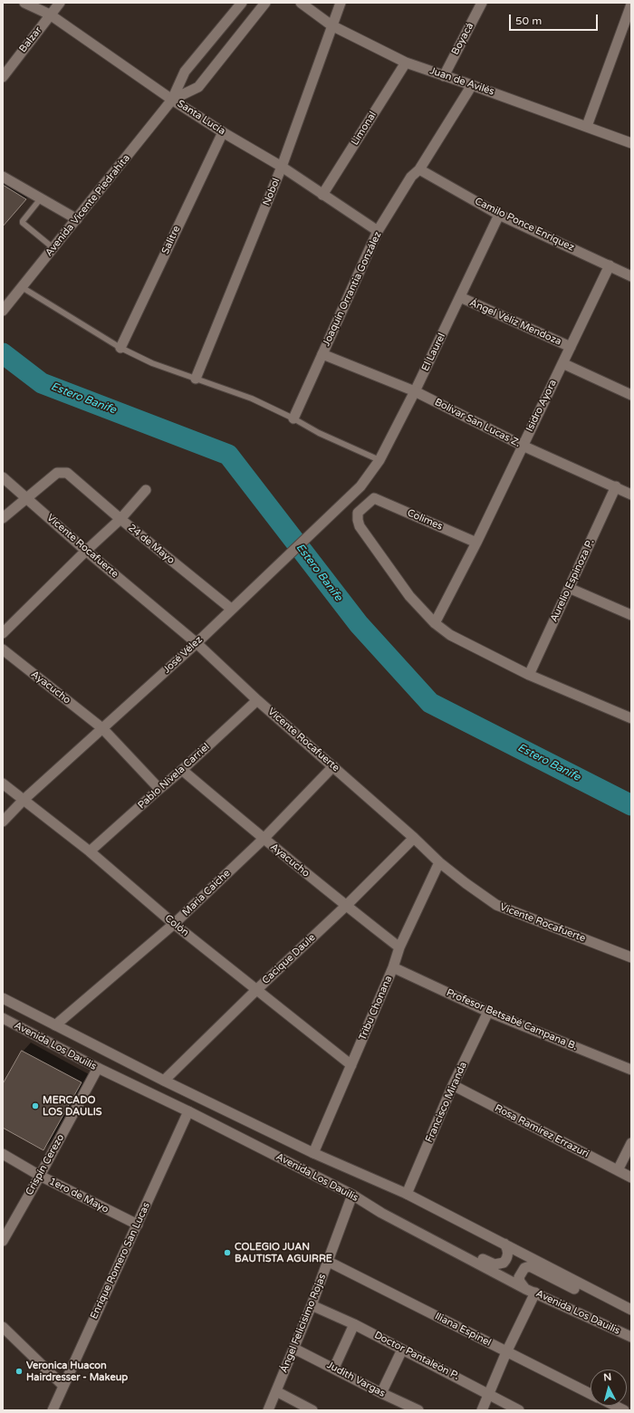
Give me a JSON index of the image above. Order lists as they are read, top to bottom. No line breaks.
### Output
{"streets":{"street":["Boyacá","Balzar","Juan de Avilés","Santa Lucía","Limonal","Nobol","Avenida Vicente Piedrahíta","Camilo Ponce Enríquez","Salitre","Joaquín Orrantia González","Ángel Véliz Mendoza","El Laurel","Isidro Ayora","Bolívar San Lucas Z.","Colimes","24 de Mayo","Vicente Rocafuerte","Aurelio Espinoza P.","José Vélez","Ayacucho","Pablo Nivela Carriel","María Caiche","Colón","Cacique Daule","Tribu Chonana","Profesor Betsabé Campana B.","Avenida Los Dauilis","Francisco Miranda","Rosa Ramírez Errazuri","Crispín Cerezo","1ero de Mayo","Enrique Romero San Lucas","Ángel Felicisimo Rojas","Iliana Espinel","Doctor Pantaleón P.","Judith Vargas"]},"crossings":[["Boyacá","Juan de Avilés"],["Balzar","Santa Lucía"],["Juan de Avilés","Limonal"],["Juan de Avilés","Nobol"],["Juan de Avilés","Joaquín Orrantia González"],["Santa Lucía","Limonal"],["Santa Lucía","Nobol"],["Santa Lucía","Avenida Vicente Piedrahíta"],["Santa Lucía","Salitre"],["Santa Lucía","Joaquín Orrantia González"],["Camilo Ponce Enríquez","Joaquín Orrantia González"],["Camilo Ponce Enríquez","El Laurel"],["Camilo Ponce Enríquez","Isidro Ayora"],["Joaquín Orrantia González","Bolívar San Lucas Z."],["Ángel Véliz Mendoza","El Laurel"],["Ángel Véliz Mendoza","Isidro Ayora"],["El Laurel","Bolívar San Lucas Z."],["El Laurel","José Vélez"],["Isidro Ayora","Bolívar San Lucas Z."],["Isidro Ayora","Colimes"],["Bolívar San Lucas Z.","Aurelio Espinoza P."],["24 de Mayo","Vicente Rocafuerte"],["24 de Mayo","José Vélez"],["Vicente Rocafuerte","José Vélez"],["Vicente Rocafuerte","Pablo Nivela Carriel"],["Vicente Rocafuerte","María Caiche"],["Vicente Rocafuerte","Cacique Daule"],["Vicente Rocafuerte","Tribu Chonana"],["José Vélez","Ayacucho"],["José Vélez","Colón"],["Ayacucho","Pablo Nivela Carriel"],["Ayacucho","María Caiche"],["Ayacucho","Cacique Daule"],["Ayacucho","Tribu Chonana"],["Pablo Nivela Carriel","Colón"],["María Caiche","Colón"],["María Caiche","Avenida Los Dauilis"],["Colón","Cacique Daule"],["Colón","Tribu Chonana"],["Cacique Daule","Avenida Los Dauilis"],["Tribu Chonana","Profesor Betsabé Campana B."],["Tribu Chonana","Avenida Los Dauilis"],["Profesor Betsabé Campana B.","Francisco Miranda"],["Avenida Los Dauilis","Francisco Miranda"],["Avenida Los Dauilis","Crispín Cerezo"],["Avenida Los Dauilis","Enrique Romero San Lucas"],["Avenida Los Dauilis","Ángel Felicisimo Rojas"],["Francisco Miranda","Rosa Ramírez Errazuri"],["Crispín Cerezo","1ero de Mayo"],["1ero de Mayo","Enrique Romero San Lucas"],["Ángel Felicisimo Rojas","Iliana Espinel"],["Ángel Felicisimo Rojas","Doctor Pantaleón P."],["Ángel Felicisimo Rojas","Judith Vargas"]],"water":["Estero Banife"],"places":["MERCADO LOS DAULIS","COLEGIO JUAN BAUTISTA AGUIRRE","Veronica Huacon Hairdresser - Makeup"],"scale_bar":"50 m","north":"top"}
